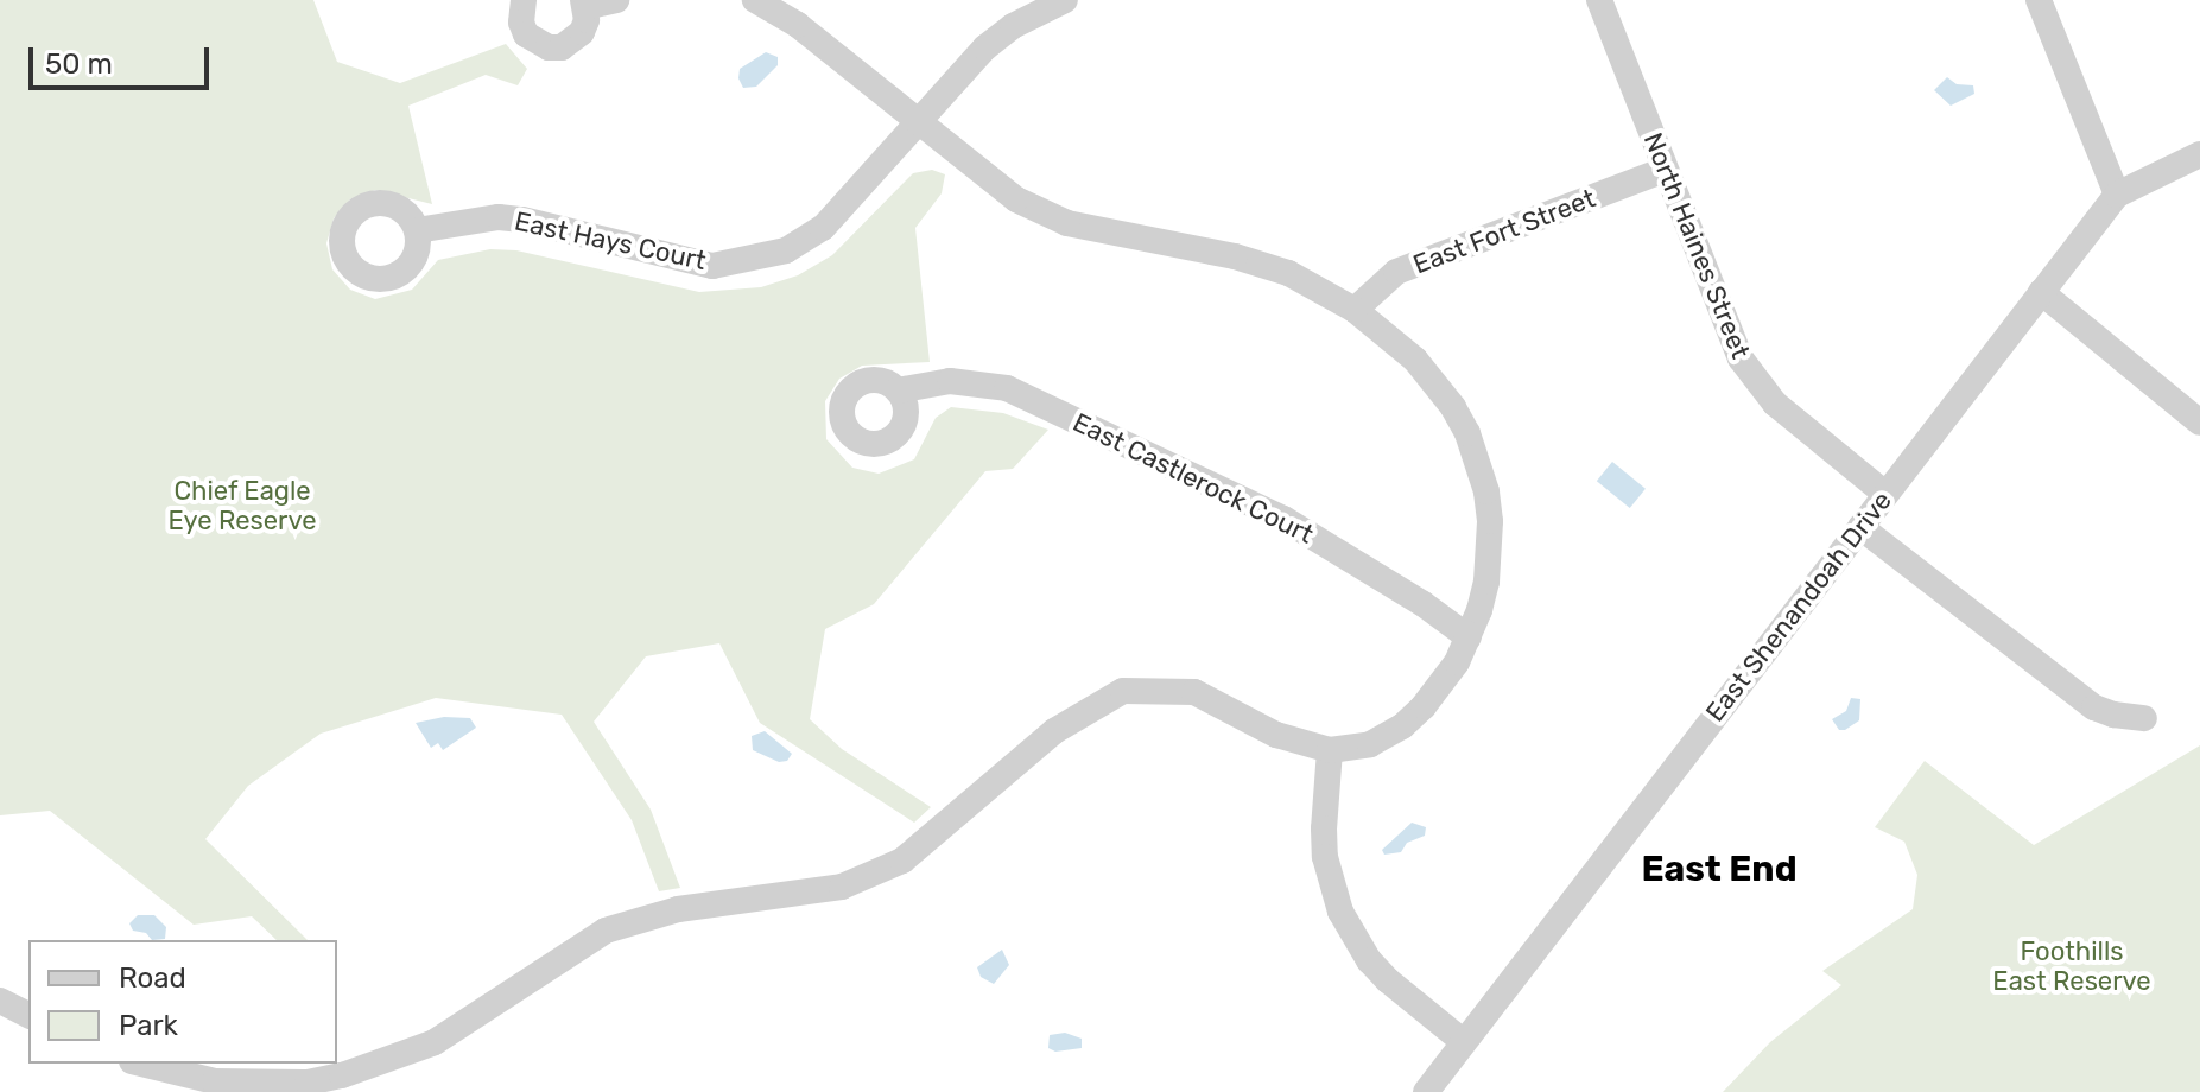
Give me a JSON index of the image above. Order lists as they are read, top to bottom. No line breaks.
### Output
{"streets":{"street":["East Fort Street","East Hays Court","North Haines Street","East Castlerock Court","East Shenandoah Drive"]},"crossings":[["East Fort Street","North Haines Street"],["North Haines Street","East Shenandoah Drive"]],"districts":["East End"],"parks":["Chief Eagle Eye Reserve","Foothills East Reserve"],"legend":["Road","Park"],"scale_bar":"50 m"}
